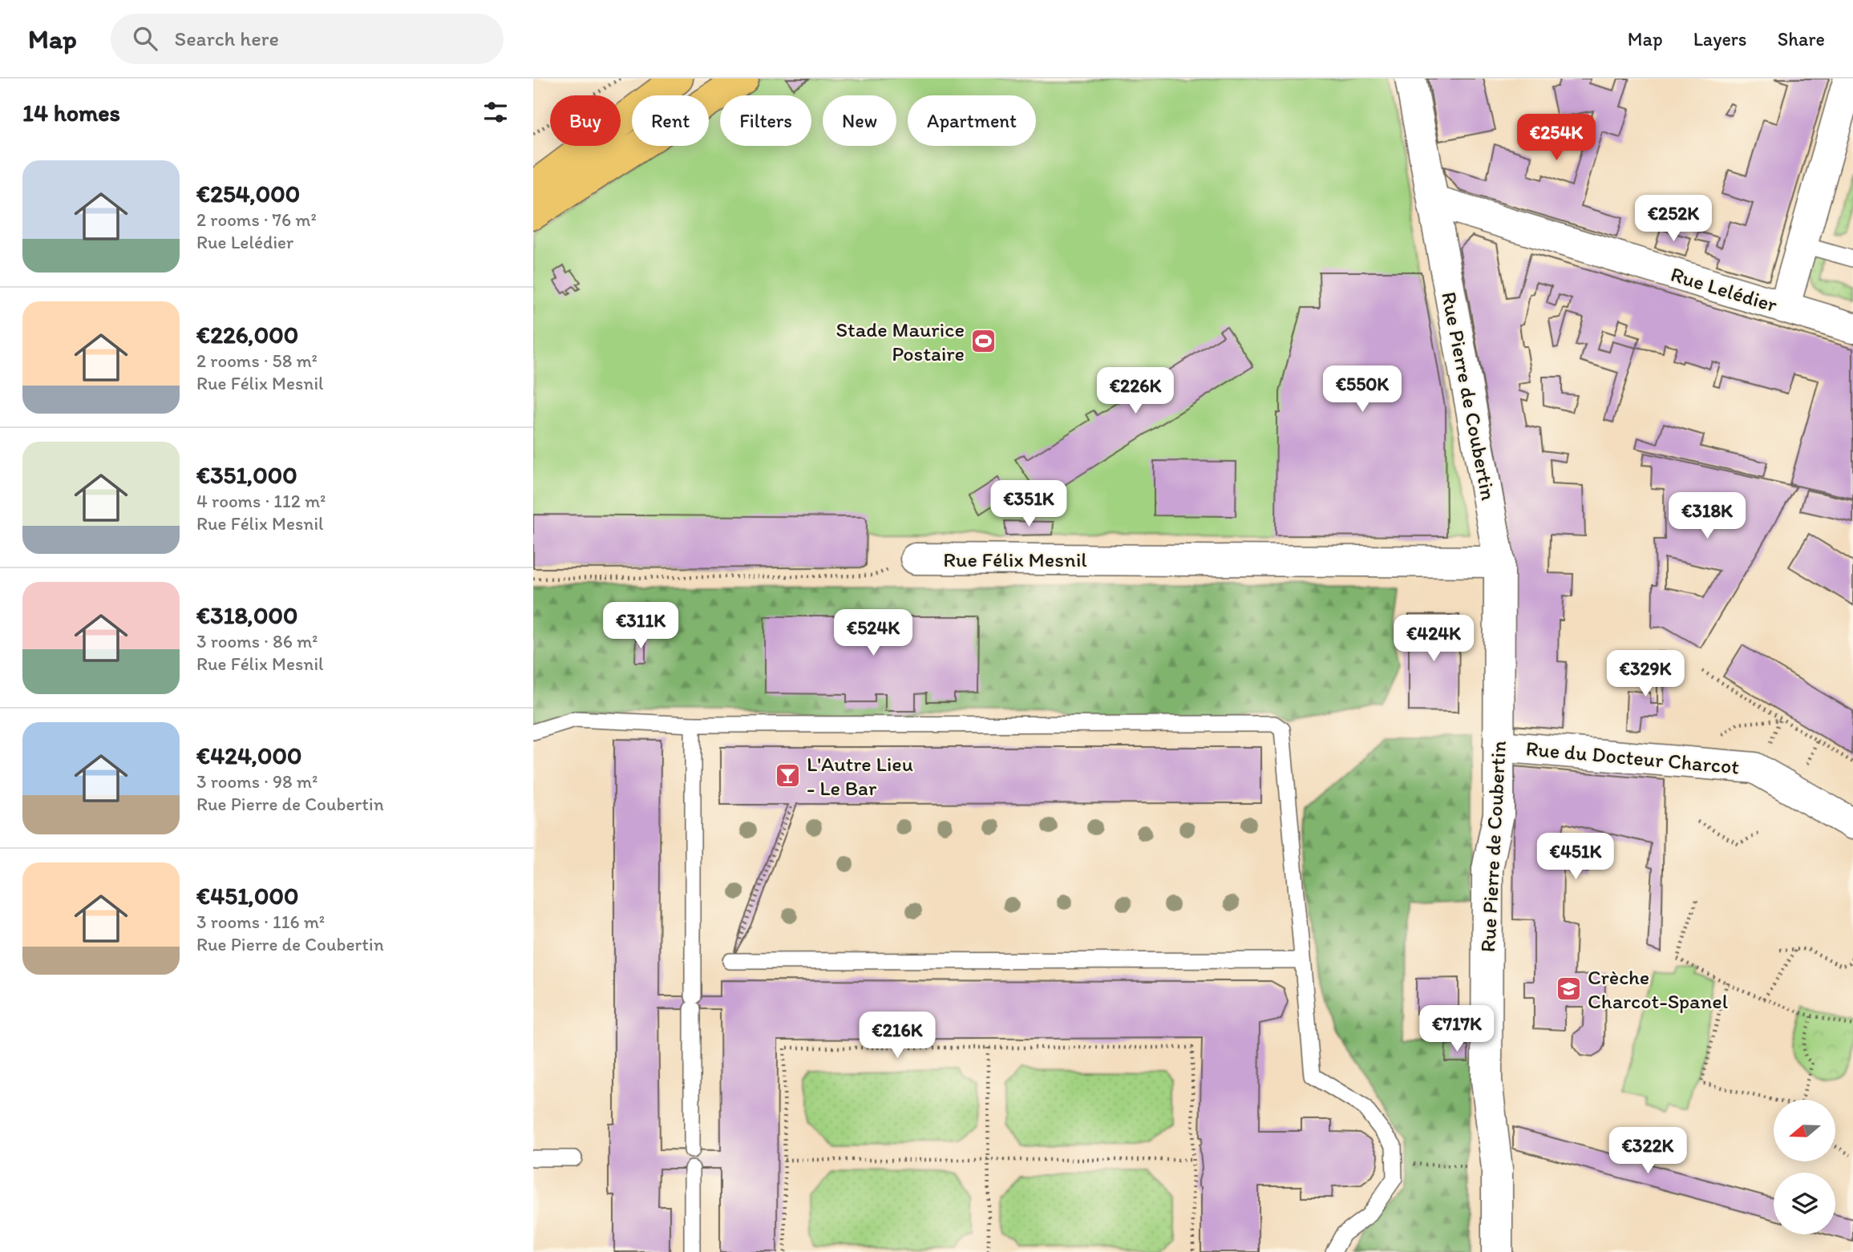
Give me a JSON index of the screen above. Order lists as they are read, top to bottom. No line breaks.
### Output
{"streets":{"street":["Rue Lelédier","Rue Pierre de Coubertin","Rue Félix Mesnil","Rue du Docteur Charcot"]},"crossings":[["Rue Lelédier","Rue Pierre de Coubertin"],["Rue Pierre de Coubertin","Rue Félix Mesnil"],["Rue Pierre de Coubertin","Rue du Docteur Charcot"]],"places":{"sports":["Stade Maurice Postaire"],"bar":["L'Autre Lieu - Le Bar"],"school or university":["Crèche Charcot-Spanel"]},"north":"left","page":{"header":"Map","search":"Search here","nav":["Map","Layers","Share"],"heading":"14 homes","chip":["Buy","Rent","Filters","New","Apartment"],"price":["€254K","€252K","€550K","€226K","€351K","€318K","€311K","€524K","€424K","€329K","€451K","€717K","€216K","€322K"],"list":[{"name":"€254,000","note":"2 rooms · 76 m² · Rue Lelédier"},{"name":"€226,000","note":"2 rooms · 58 m² · Rue Félix Mesnil"},{"name":"€351,000","note":"4 rooms · 112 m² · Rue Félix Mesnil"},{"name":"€318,000","note":"3 rooms · 86 m² · Rue Félix Mesnil"},{"name":"€424,000","note":"3 rooms · 98 m² · Rue Pierre de Coubertin"},{"name":"€451,000","note":"3 rooms · 116 m² · Rue Pierre de Coubertin"}]}}
